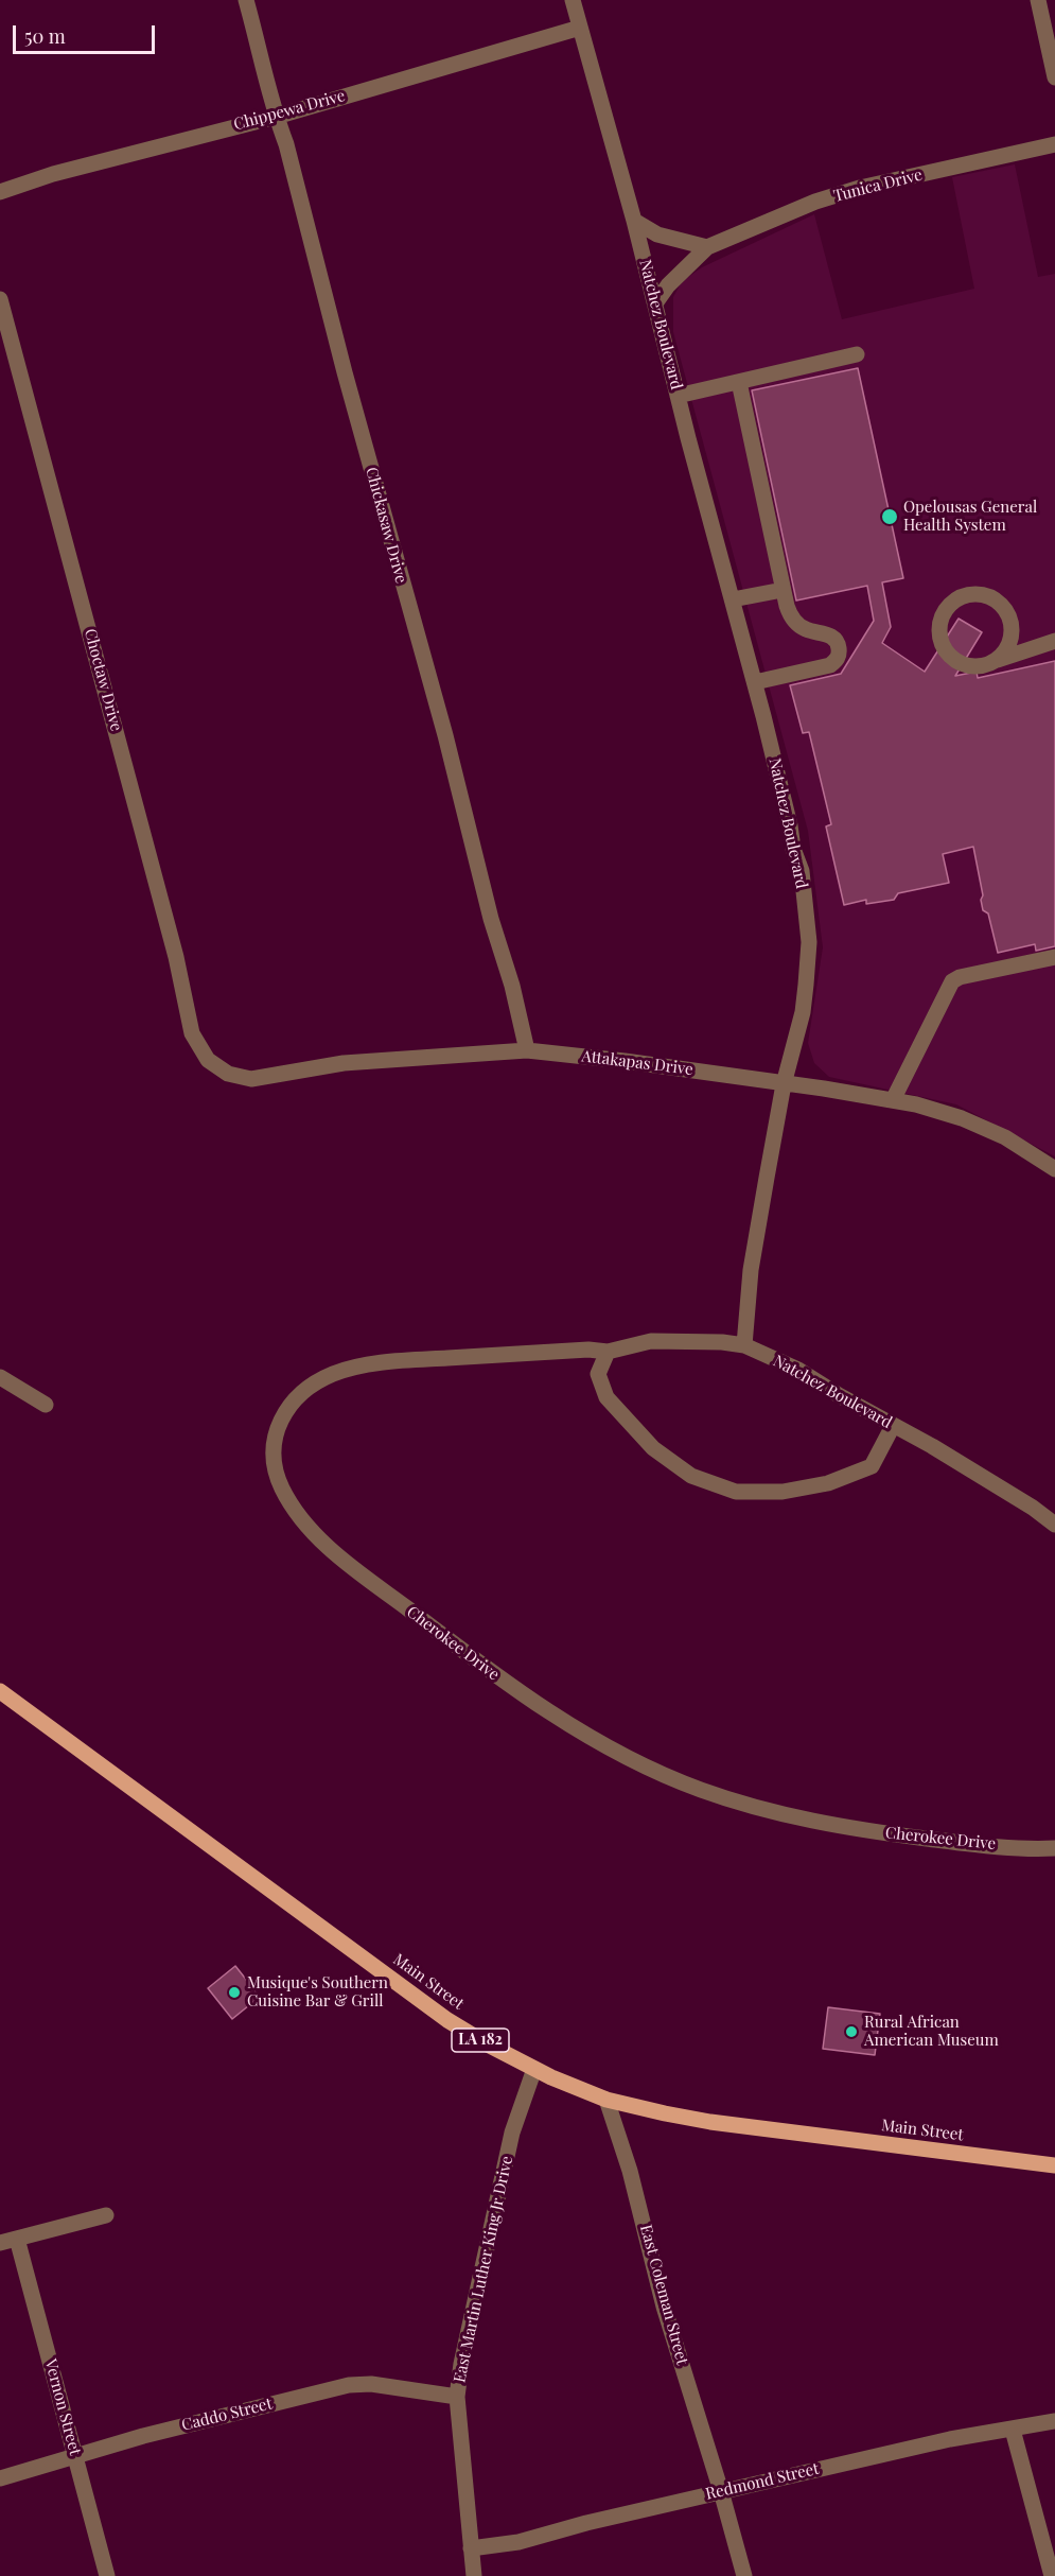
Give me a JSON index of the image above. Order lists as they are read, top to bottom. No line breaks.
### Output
{"streets":{"main road":["Main Street","LA 182"],"street":["Chippewa Drive","Tunica Drive","Natchez Boulevard","Chickasaw Drive","Choctaw Drive","Attakapas Drive","Cherokee Drive","East Martin Luther King Jr Drive","East Coleman Street","Vernon Street","Caddo Street","Redmond Street"]},"crossings":[["Chippewa Drive","Natchez Boulevard"],["Chippewa Drive","Chickasaw Drive"],["Tunica Drive","Natchez Boulevard"],["Natchez Boulevard","Attakapas Drive"],["Natchez Boulevard","Cherokee Drive"],["Chickasaw Drive","Attakapas Drive"],["Choctaw Drive","Attakapas Drive"],["Main Street","East Martin Luther King Jr Drive"],["Main Street","East Coleman Street"],["East Martin Luther King Jr Drive","Caddo Street"],["East Martin Luther King Jr Drive","Redmond Street"],["East Coleman Street","Redmond Street"],["Vernon Street","Caddo Street"]],"places":["Opelousas General Health System","Musique's Southern Cuisine Bar & Grill","Rural African American Museum"],"scale_bar":"50 m"}
